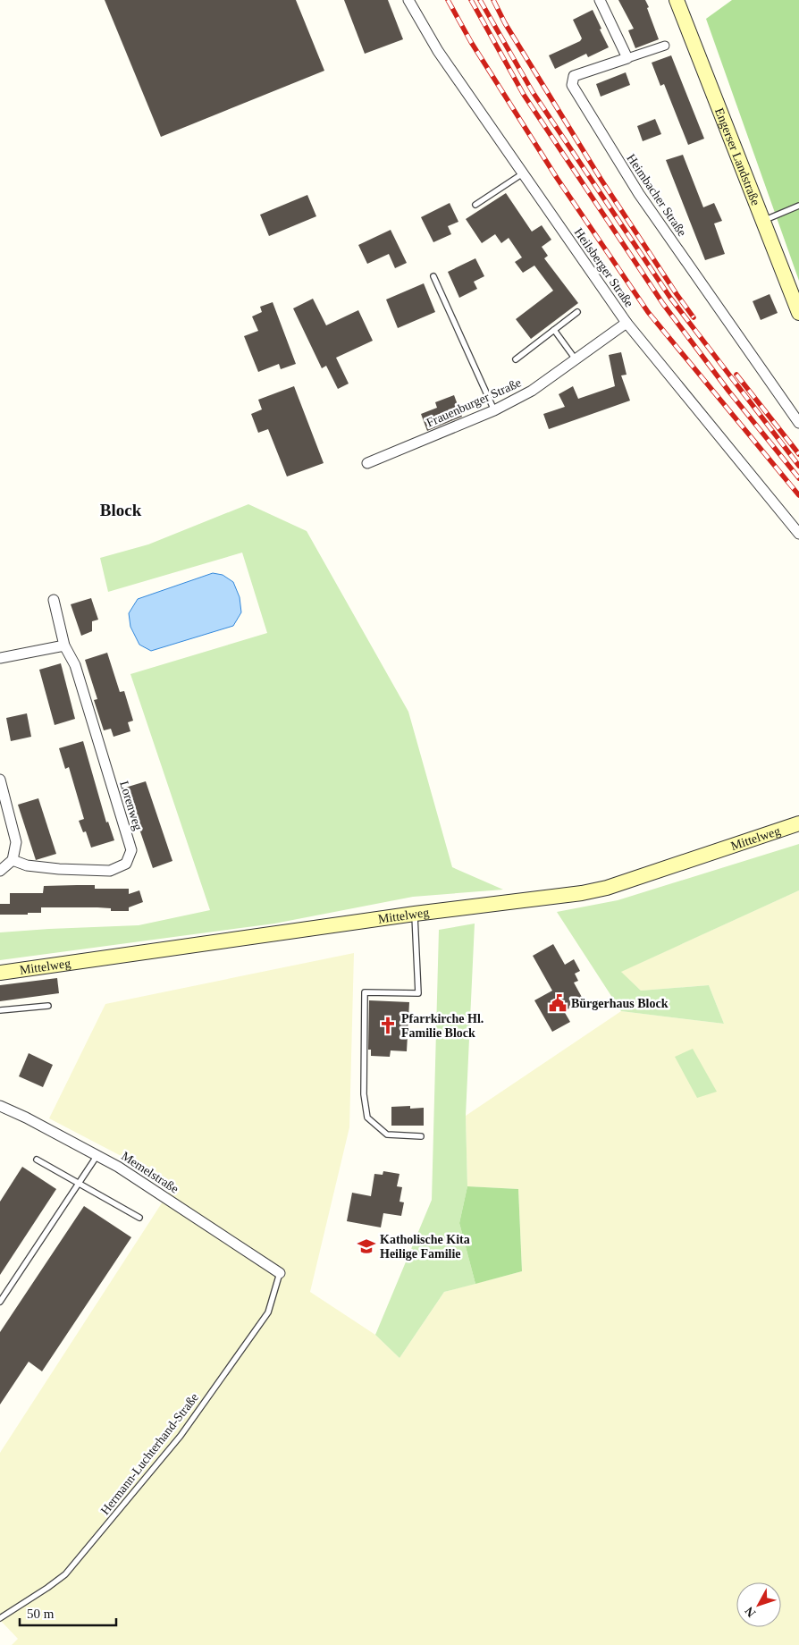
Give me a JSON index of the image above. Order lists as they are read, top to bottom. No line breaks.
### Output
{"streets":{"main road":["Engerser Landstraße","Mittelweg"],"street":["Heimbacher Straße","Heilsberger Straße","Frauenburger Straße","Lorenweg","Memelstraße"],"lane":["Hermann-Luchterhand-Straße"]},"crossings":[["Heilsberger Straße","Frauenburger Straße"],["Memelstraße","Hermann-Luchterhand-Straße"]],"districts":["Block"],"places":{"public building":["Bürgerhaus Block"],"church":["Pfarrkirche Hl. Familie Block"],"school or university":["Katholische Kita Heilige Familie"]},"scale_bar":"50 m","north":"bottom left"}
